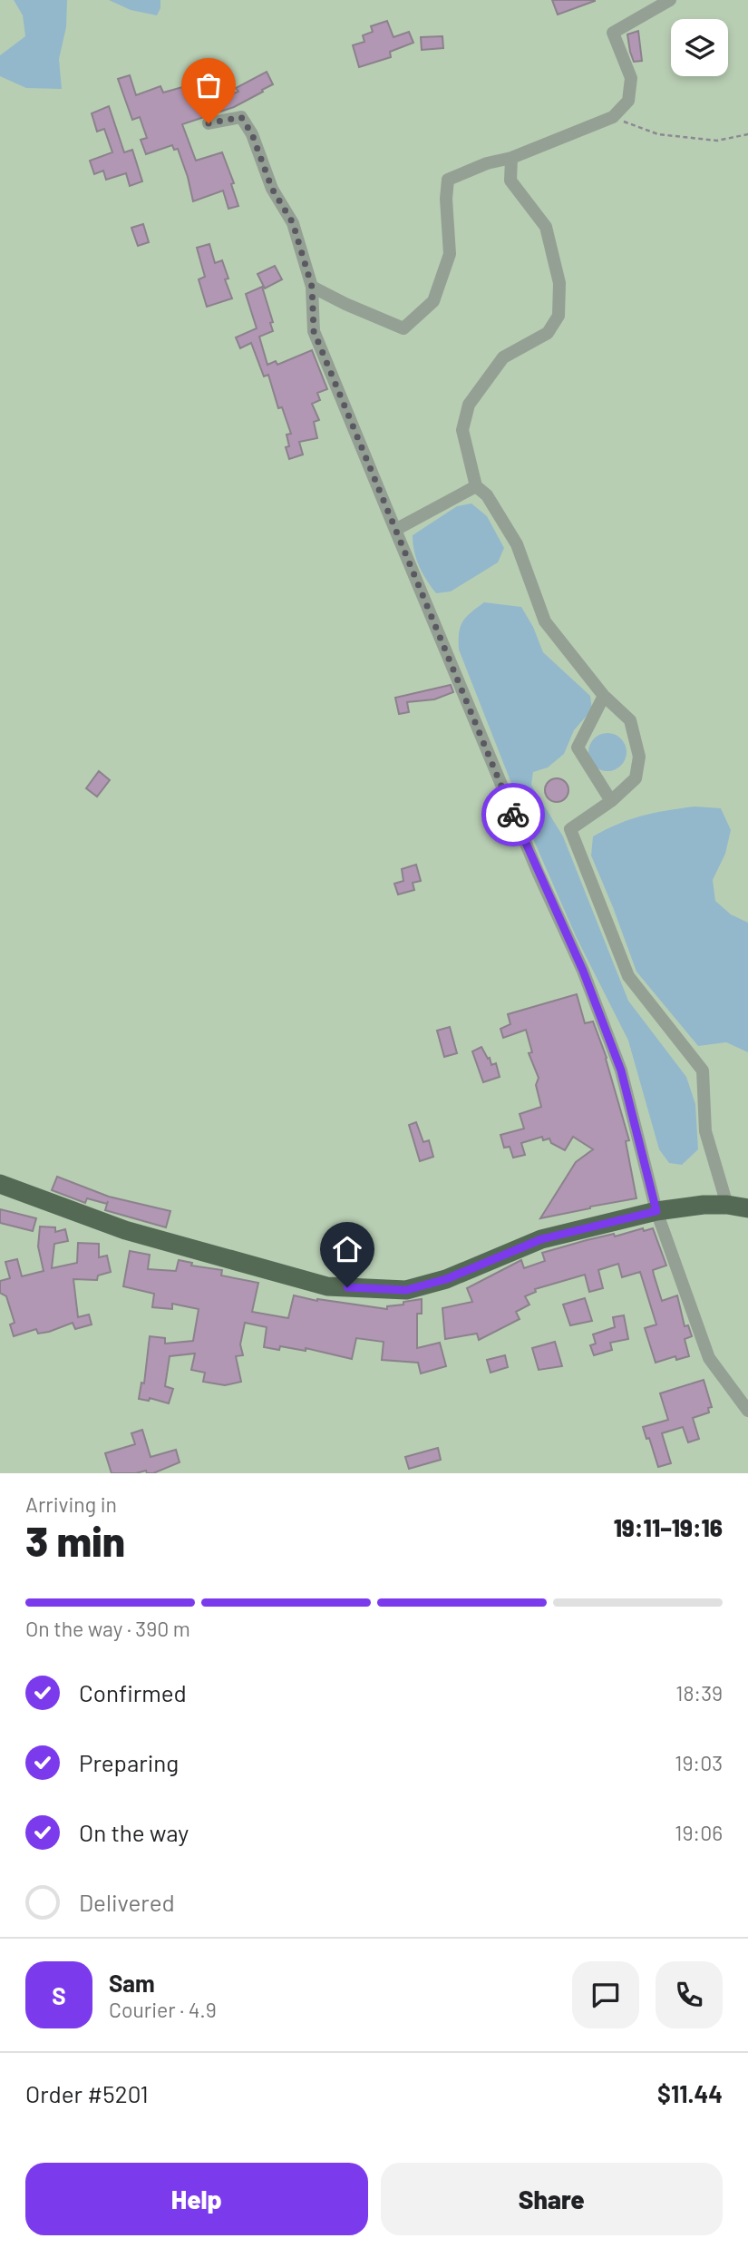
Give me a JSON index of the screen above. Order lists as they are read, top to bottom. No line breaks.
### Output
{"page":{"heading":["3 min","Arriving in","19:11–19:16"],"panel":["Sam","Courier · 4.9","Order #5201","$11.44"],"bar":"On the way · 390 m","list":[["Confirmed","18:39"],["Preparing","19:03"],["On the way","19:06"],"Delivered"],"round":"S","buttons":["Help","Share"]}}
